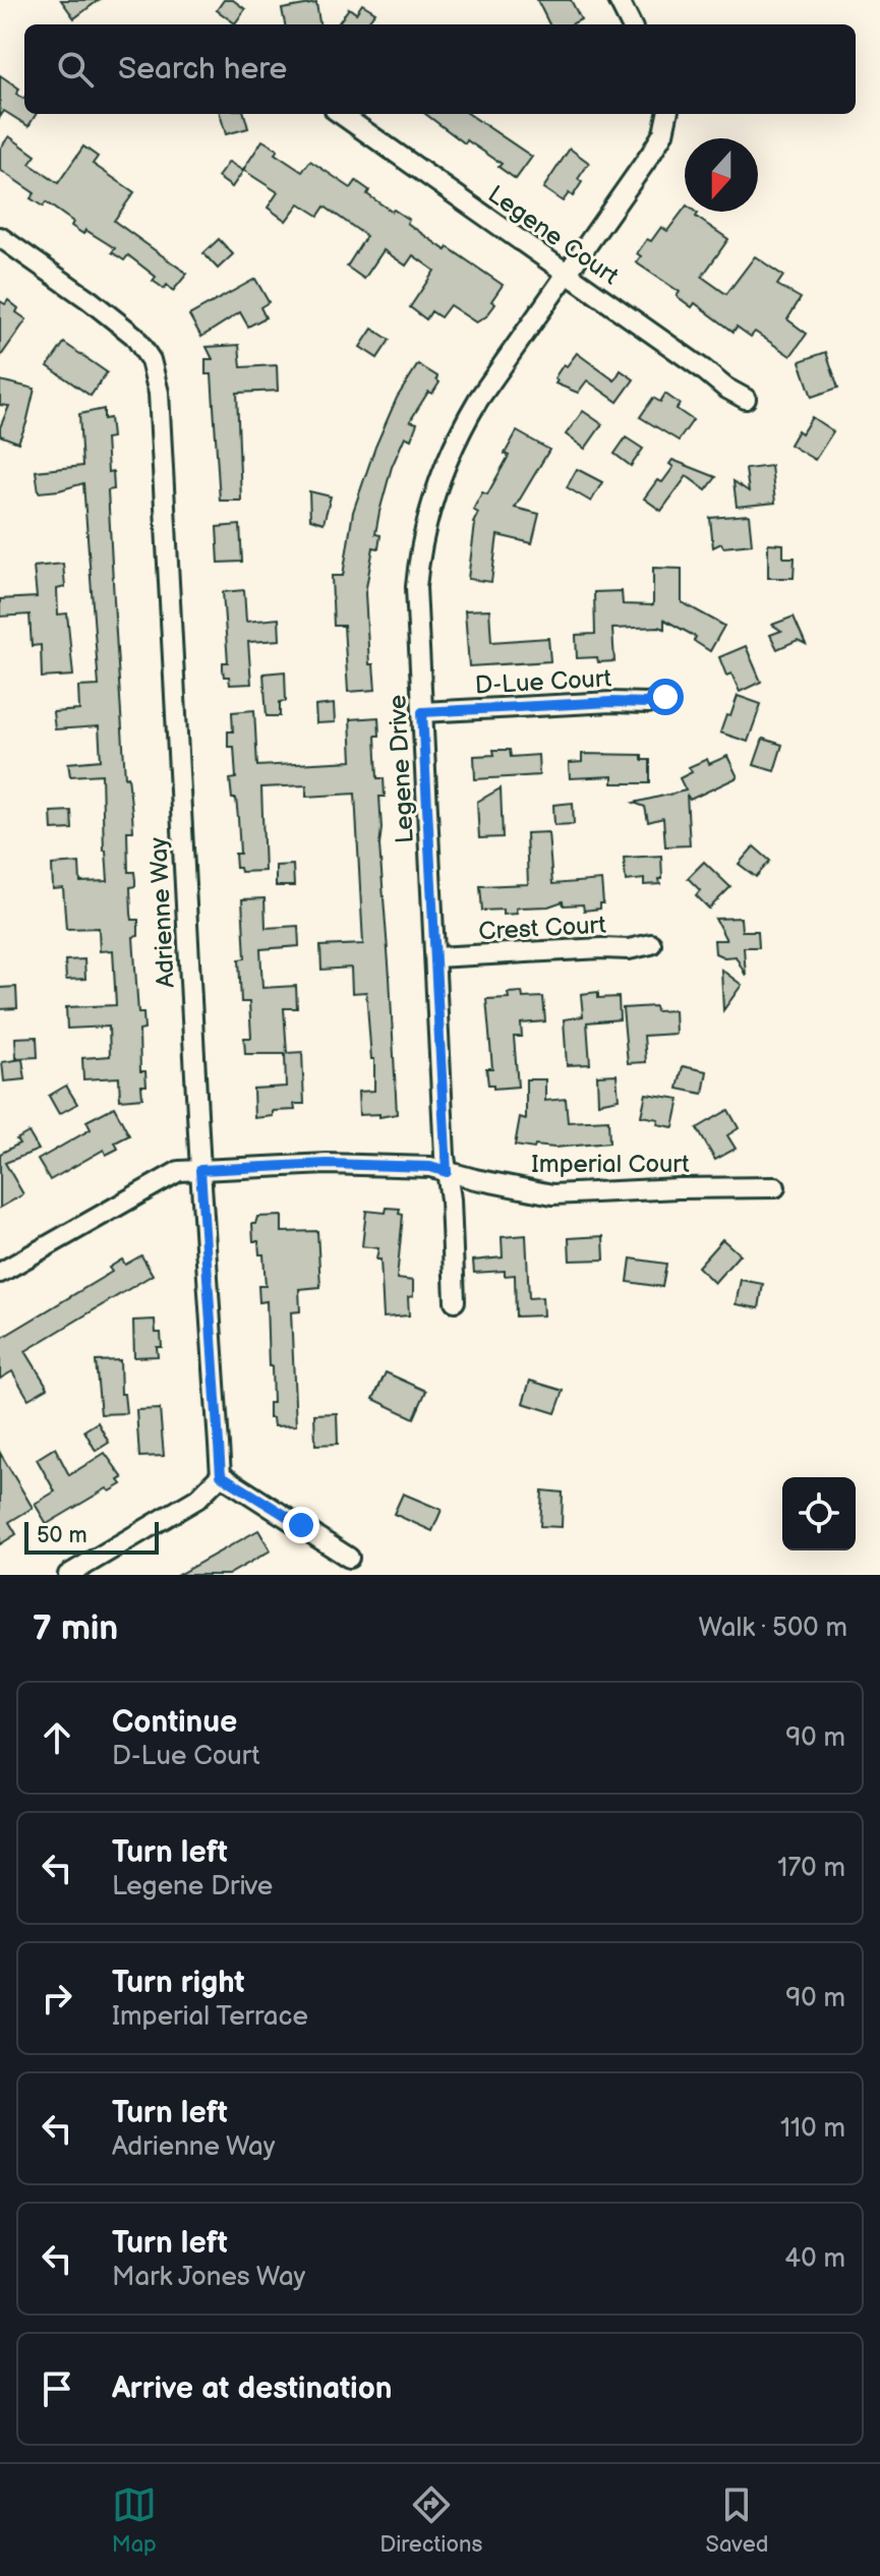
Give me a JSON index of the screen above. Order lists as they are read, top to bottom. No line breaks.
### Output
{"streets":{"street":["Legene Court","D-Lue Court","Legene Drive","Adrienne Way","Crest Court","Imperial Court"]},"crossings":[["Legene Court","Legene Drive"],["D-Lue Court","Legene Drive"],["Legene Drive","Crest Court"],["Legene Drive","Imperial Court"],["Adrienne Way","Imperial Court"]],"scale_bar":"50 m","north":"bottom","page":{"search":"Search here","scale":"50 m","heading":["7 min","Walk · 500 m"],"list":[["Continue","D-Lue Court","90 m"],["Turn left","Legene Drive","170 m"],["Turn right","Imperial Terrace","90 m"],["Turn left","Adrienne Way","110 m"],["Turn left","Mark Jones Way","40 m"],"Arrive at destination"],"nav":["Map","Directions","Saved"]}}
